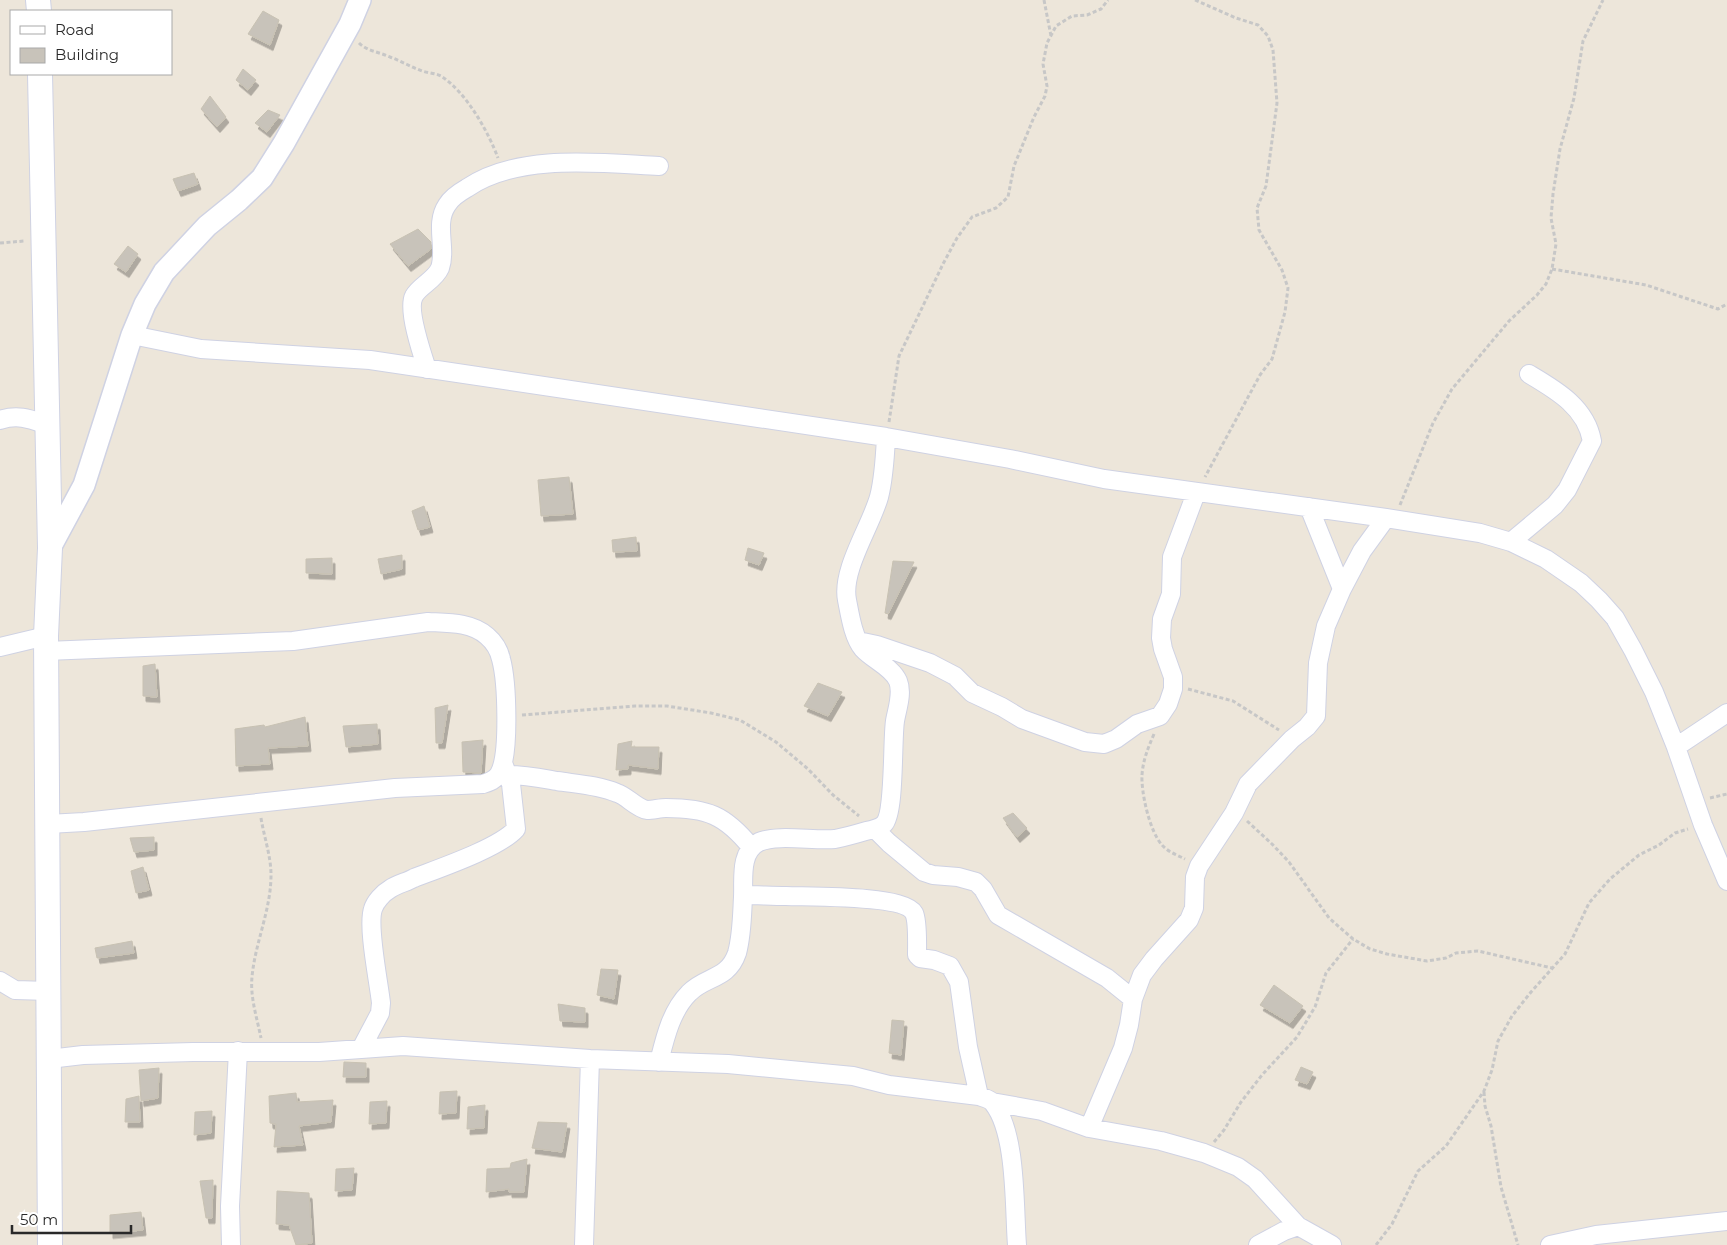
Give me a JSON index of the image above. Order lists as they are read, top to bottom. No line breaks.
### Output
{"legend":["Road","Building"],"scale_bar":"50 m"}
